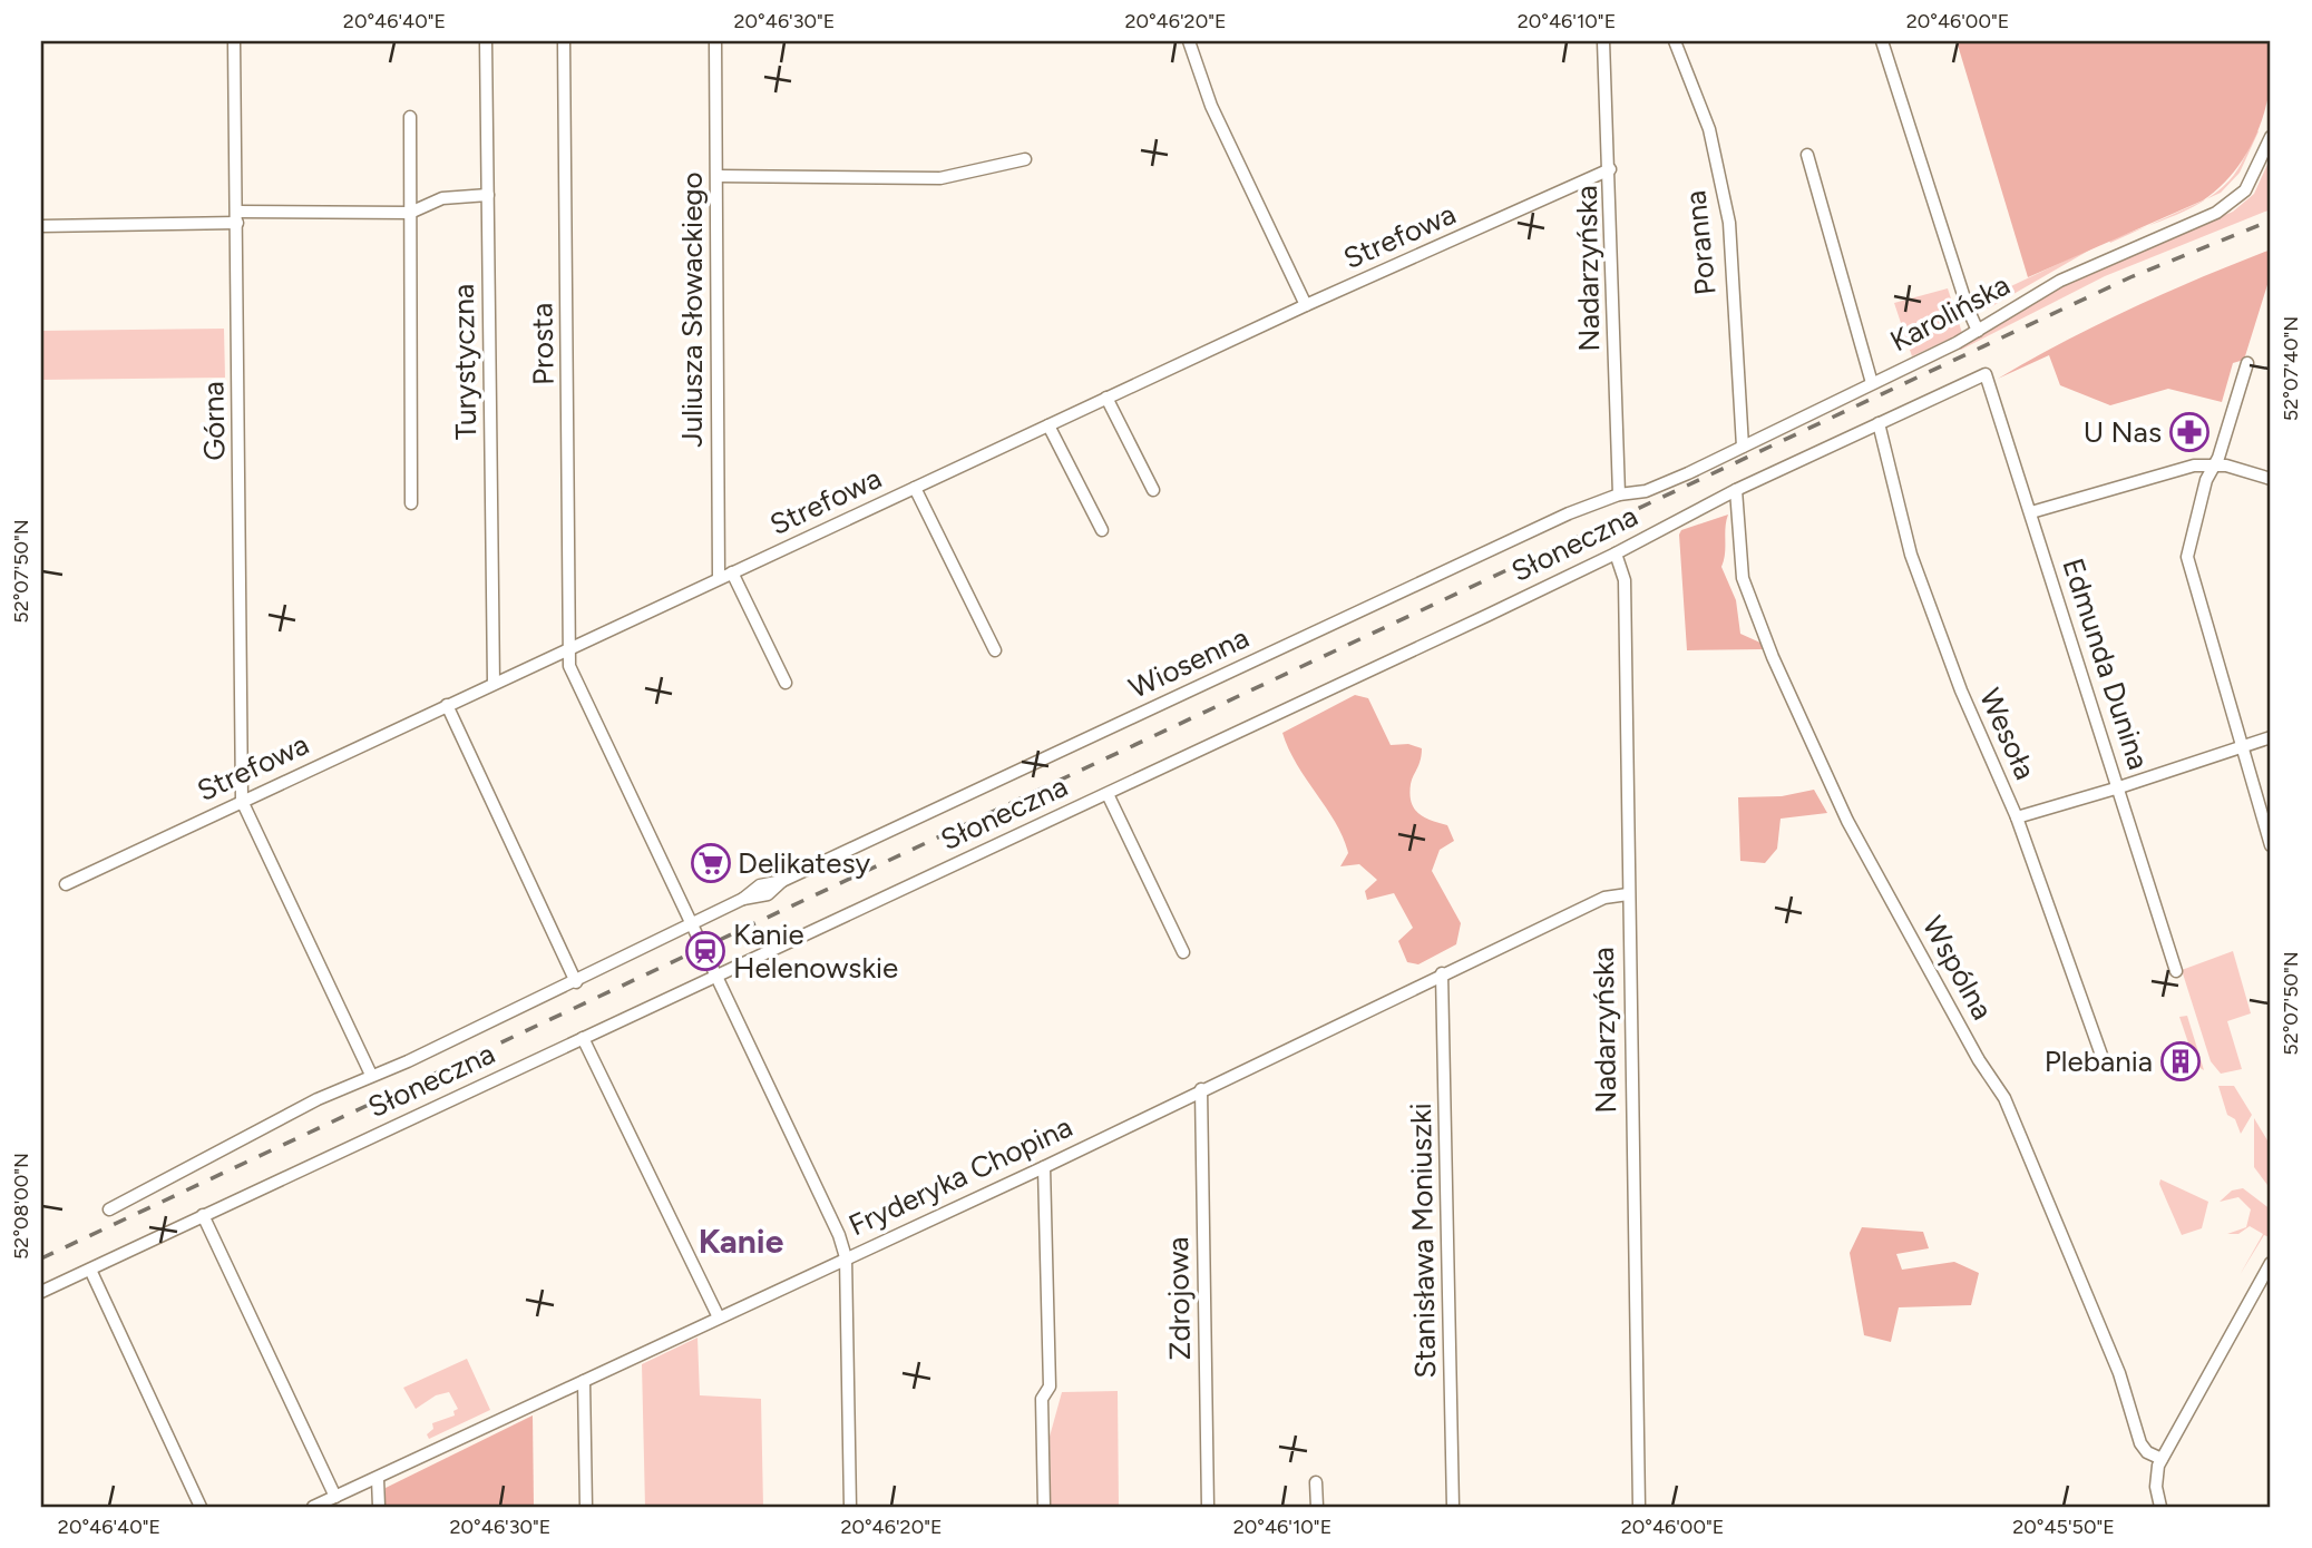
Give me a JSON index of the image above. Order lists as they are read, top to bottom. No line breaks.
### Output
{"streets":{"street":["Strefowa","Poranna","Nadarzyńska","Juliusza Słowackiego","Karolińska","Prosta","Turystyczna","Górna","Słoneczna","Wiosenna","Edmunda Dunina","Wesoła","Wspólna","Fryderyka Chopina","Stanisława Moniuszki","Zdrojowa"]},"crossings":[["Strefowa","Nadarzyńska"],["Strefowa","Juliusza Słowackiego"],["Strefowa","Prosta"],["Strefowa","Turystyczna"],["Strefowa","Górna"],["Poranna","Karolińska"],["Nadarzyńska","Karolińska"],["Nadarzyńska","Słoneczna"],["Nadarzyńska","Wiosenna"],["Nadarzyńska","Fryderyka Chopina"],["Karolińska","Wiosenna"],["Prosta","Słoneczna"],["Prosta","Wiosenna"],["Prosta","Fryderyka Chopina"],["Słoneczna","Edmunda Dunina"],["Słoneczna","Wesoła"],["Słoneczna","Wspólna"],["Fryderyka Chopina","Stanisława Moniuszki"],["Fryderyka Chopina","Zdrojowa"]],"districts":["Kanie"],"places":{"pharmacy":["U Nas"],"supermarket":["Delikatesy"],"station":["Kanie Helenowskie"],"building":["Plebania"]},"coordinates":["20°46'40\"E","20°46'30\"E","20°46'20\"E","20°46'10\"E","20°46'00\"E","52°07'40\"N","52°07'50\"N","52°08'00\"N","20°45'50\"E"]}
